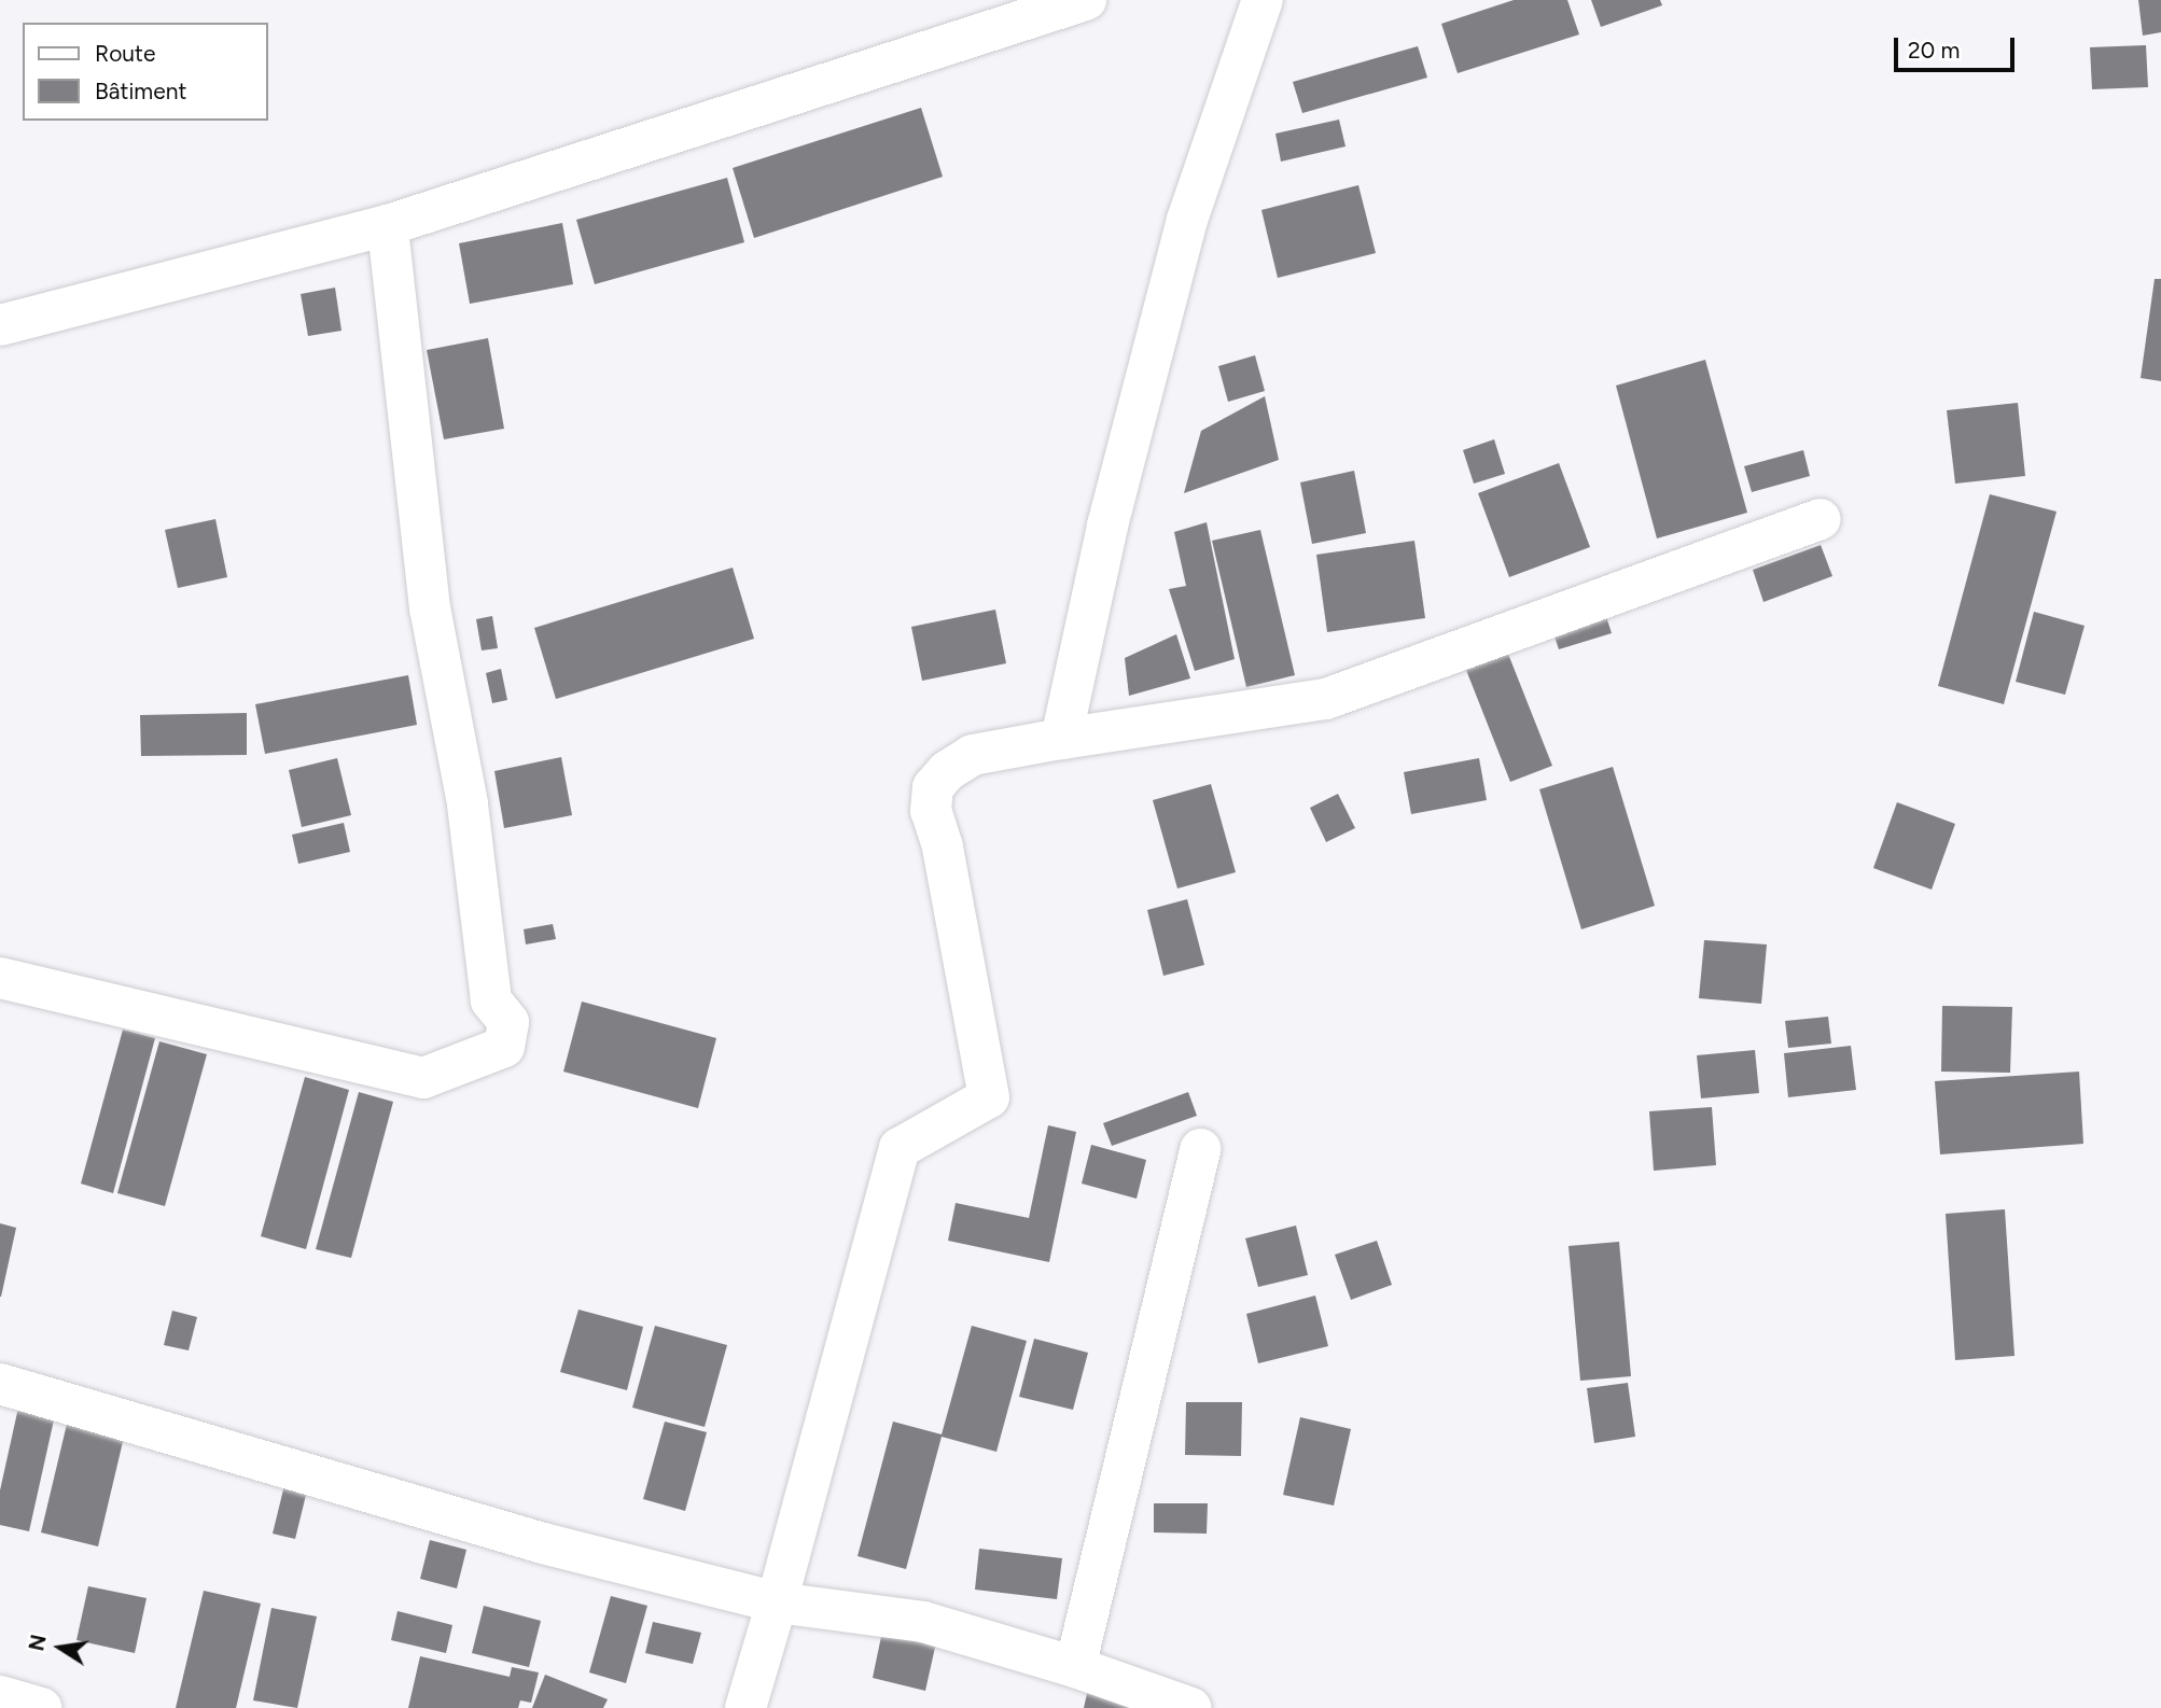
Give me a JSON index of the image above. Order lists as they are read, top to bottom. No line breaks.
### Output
{"legend":["Route","Bâtiment"],"scale_bar":"20 m","north":"left"}
